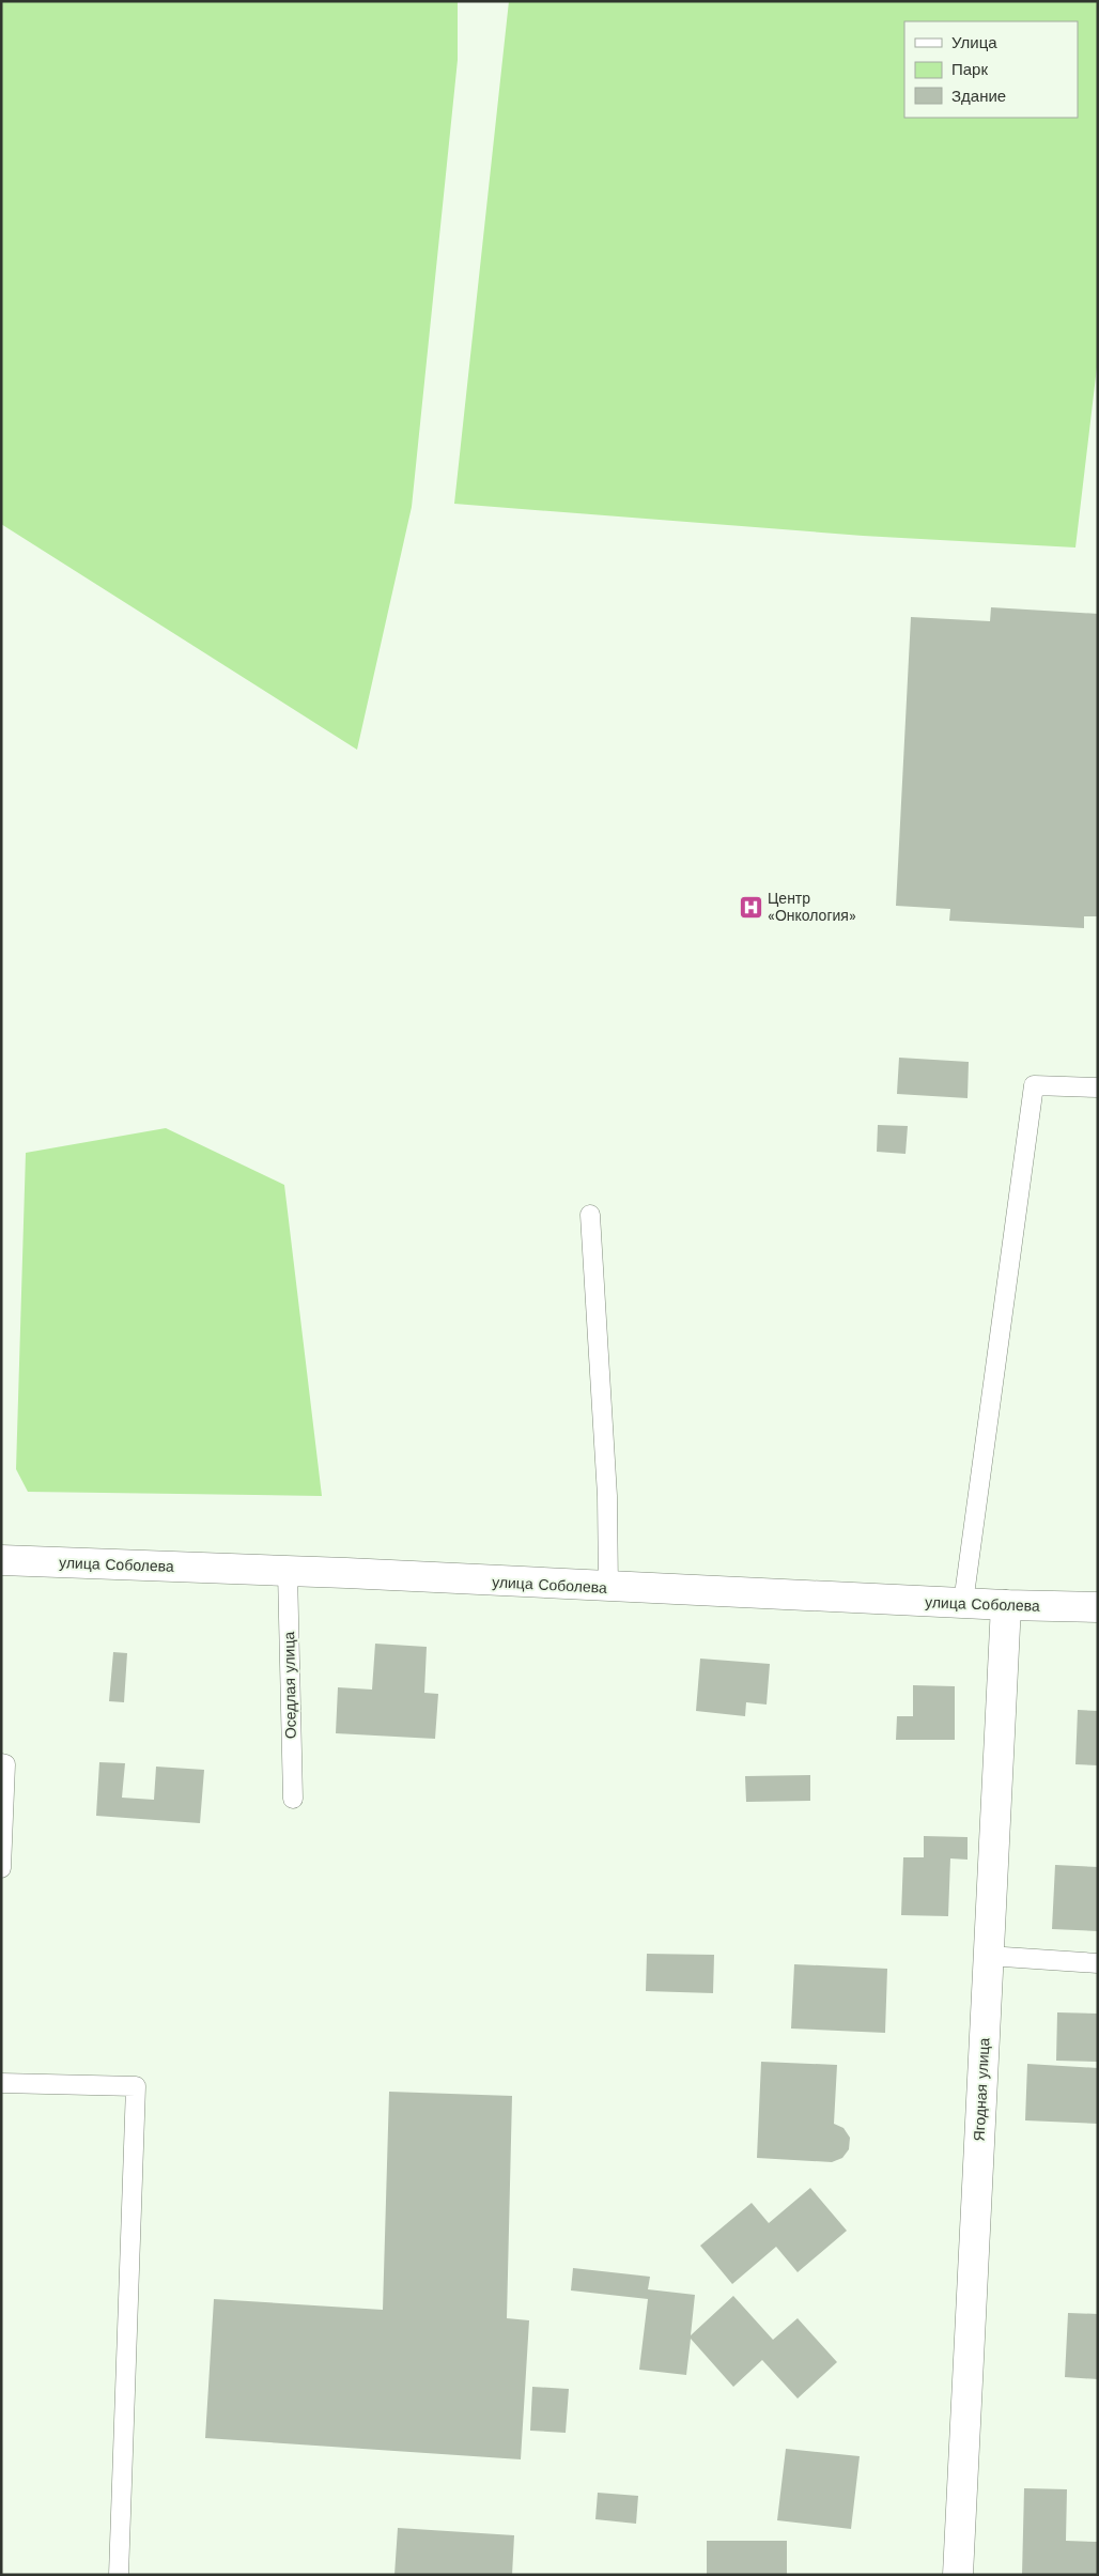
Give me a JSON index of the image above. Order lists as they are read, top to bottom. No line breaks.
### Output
{"streets":{"street":["улица Соболева","Ягодная улица"],"lane":["Оседлая улица"]},"crossings":[["улица Соболева","Оседлая улица"],["улица Соболева","Ягодная улица"]],"places":{"hospital":["Центр «Онкология»"]},"legend":["Улица","Парк","Здание"]}
